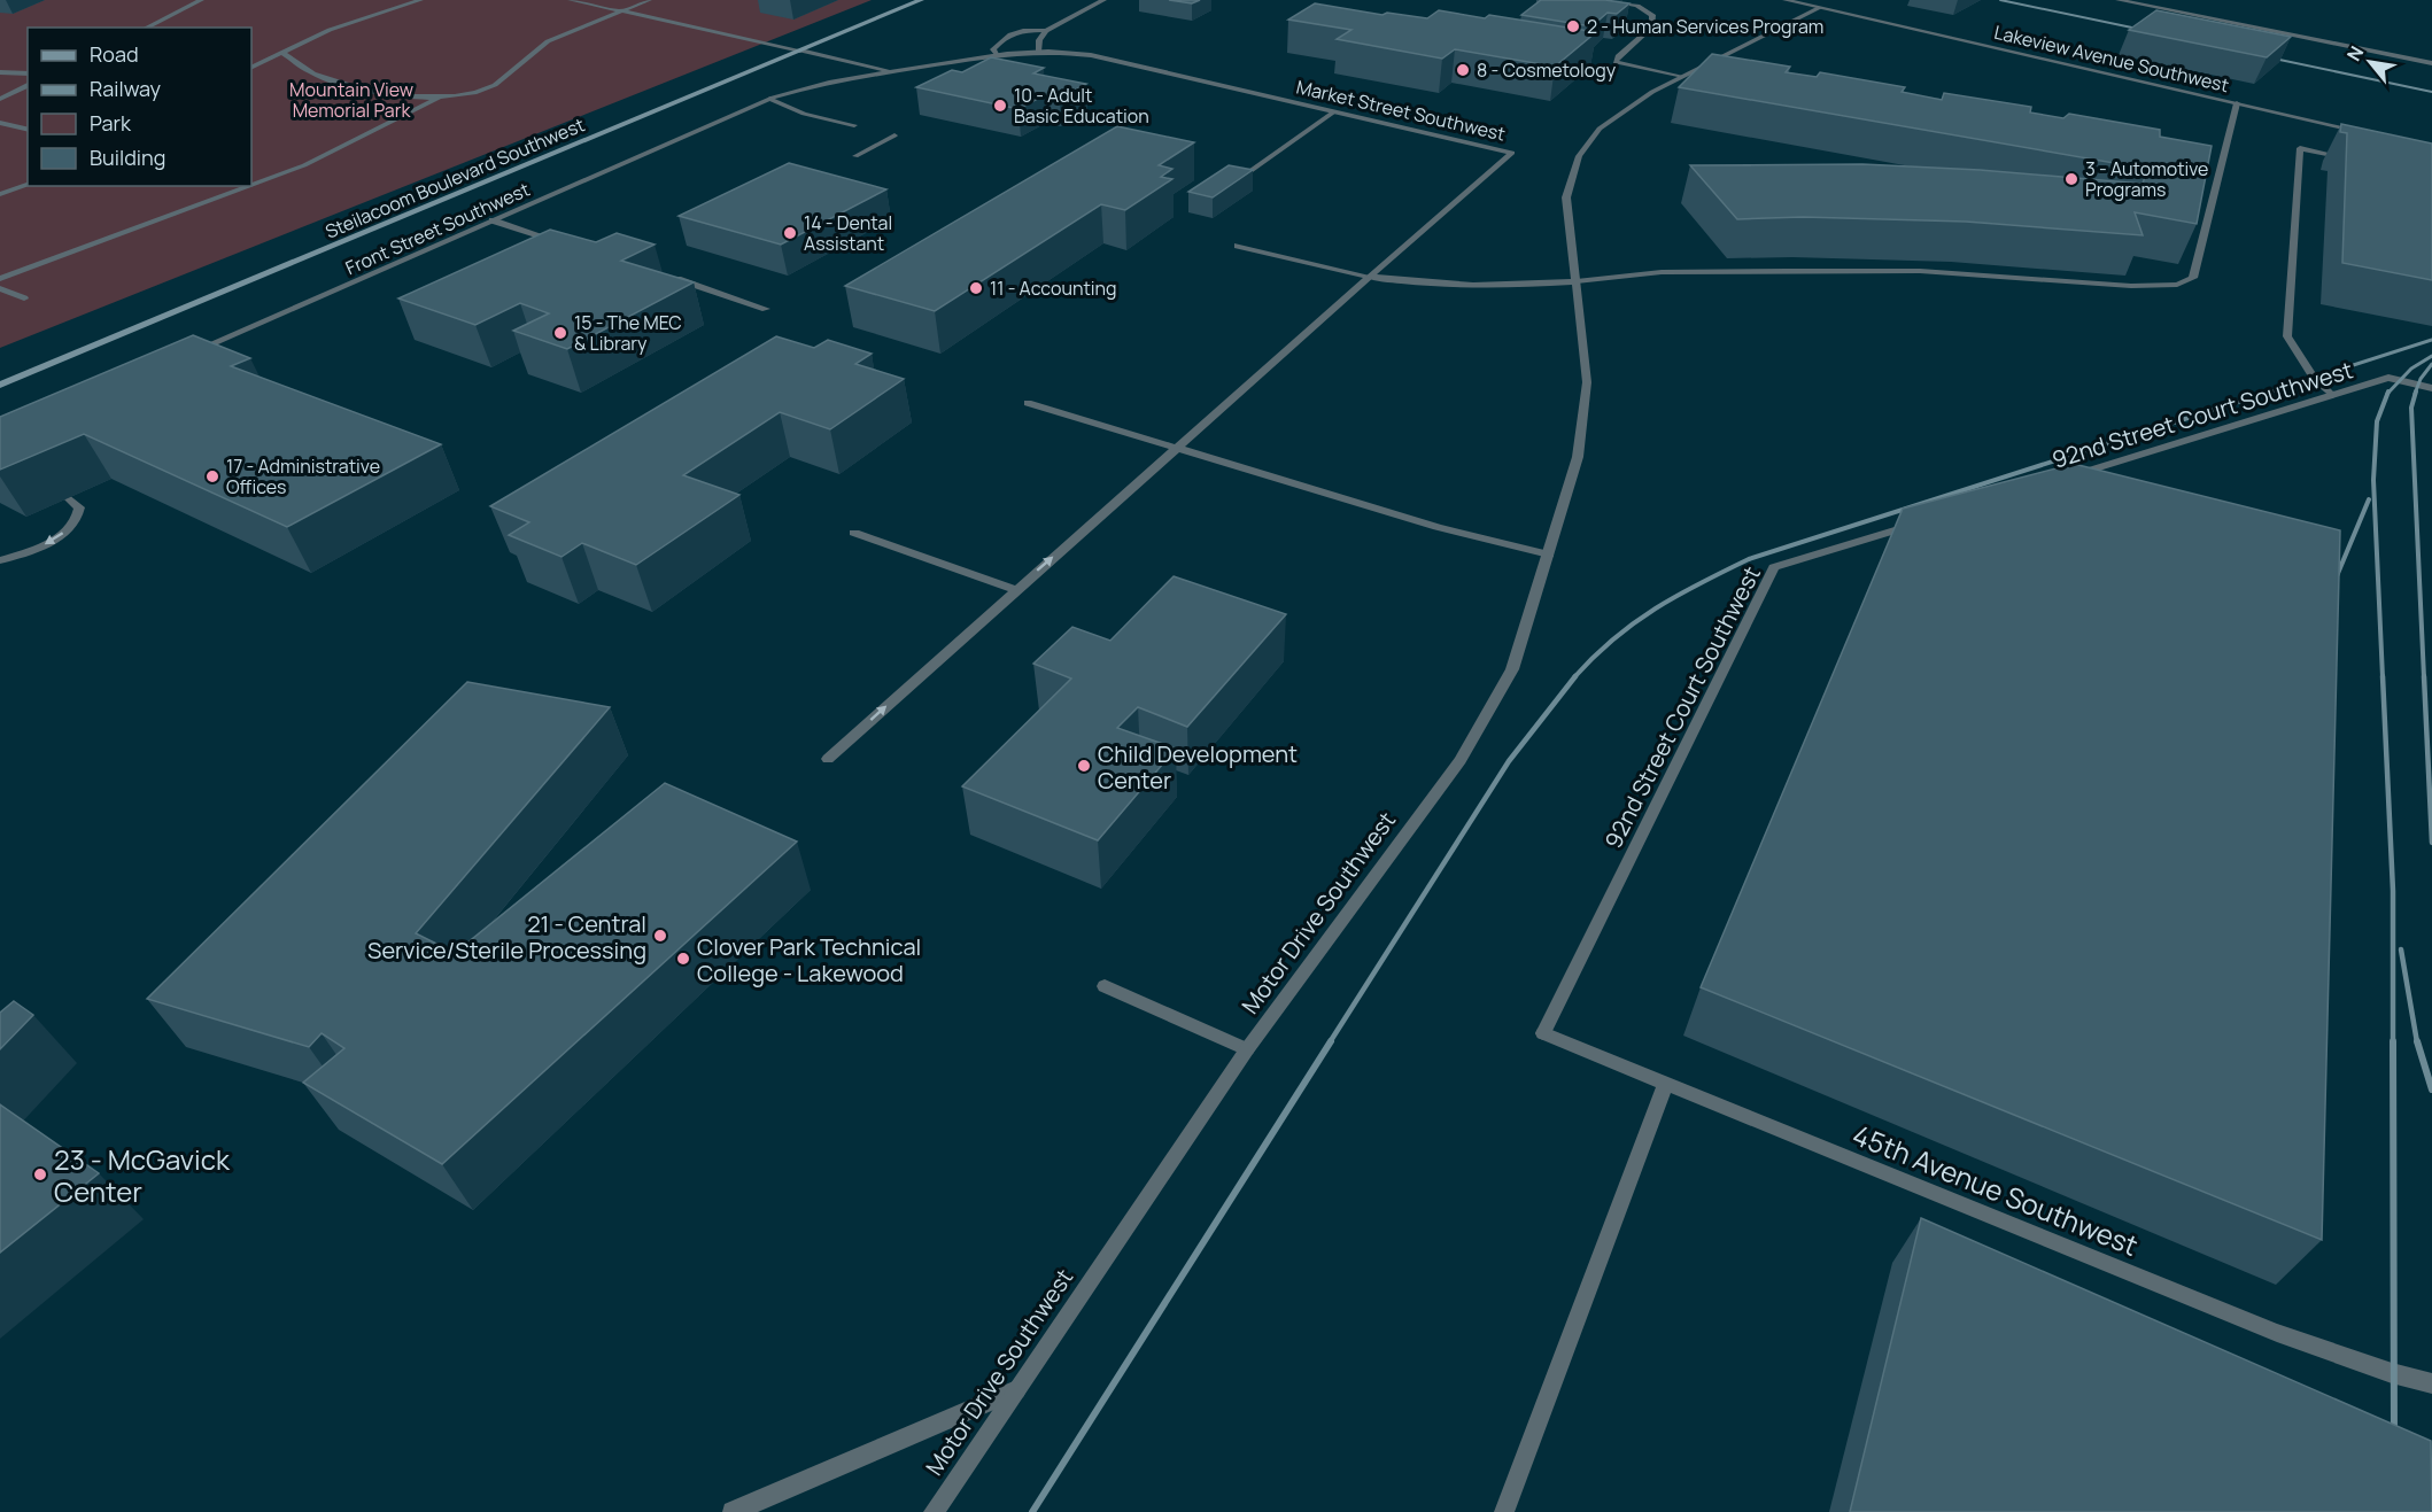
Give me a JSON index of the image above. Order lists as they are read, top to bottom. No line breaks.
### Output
{"streets":{"main road":["Steilacoom Boulevard Southwest"],"street":["Lakeview Avenue Southwest","Market Street Southwest","Front Street Southwest","92nd Street Court Southwest","Motor Drive Southwest","45th Avenue Southwest"]},"crossings":[["Lakeview Avenue Southwest","Motor Drive Southwest"],["Market Street Southwest","Front Street Southwest"],["92nd Street Court Southwest","45th Avenue Southwest"]],"parks":["Mountain View Memorial Park"],"places":["2 - Human Services Program","8 - Cosmetology","10 - Adult Basic Education","3 - Automotive Programs","14 - Dental Assistant","11 - Accounting","15 - The MEC & Library","17 - Administrative Offices","Child Development Center","21 - Central Service/Sterile Processing","Clover Park Technical College - Lakewood","23 - McGavick Center"],"legend":["Road","Railway","Park","Building"],"north":"top left"}
